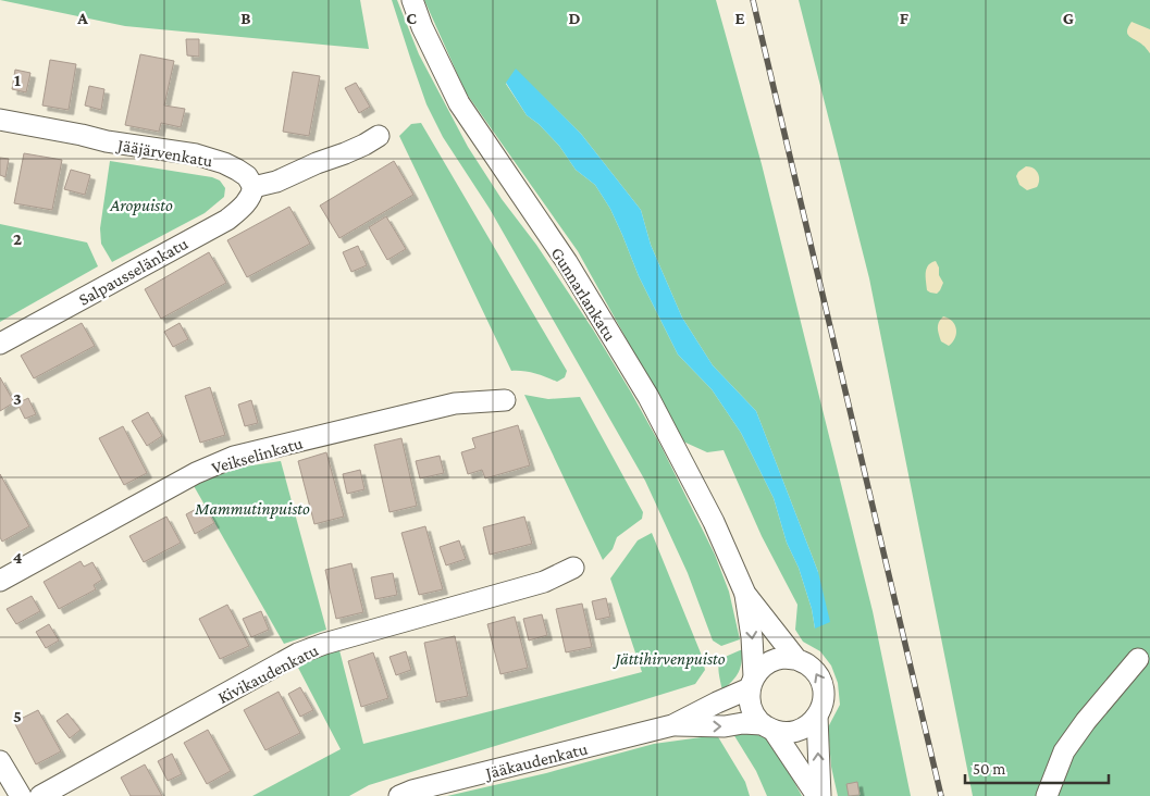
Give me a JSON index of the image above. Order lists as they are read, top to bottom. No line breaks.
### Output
{"streets":{"street":["Jääjärvenkatu","Salpausselänkatu","Gunnarlankatu","Veikselinkatu","Kivikaudenkatu","Jääkaudenkatu"]},"crossings":[["Jääjärvenkatu","Salpausselänkatu"],["Gunnarlankatu","Jääkaudenkatu"]],"parks":["Aropuisto","Mammutinpuisto","Jättihirvenpuisto"],"scale_bar":"50 m","grid":{"columns":["A","B","C","D","E","F","G"],"rows":["1","2","3","4","5"]}}
